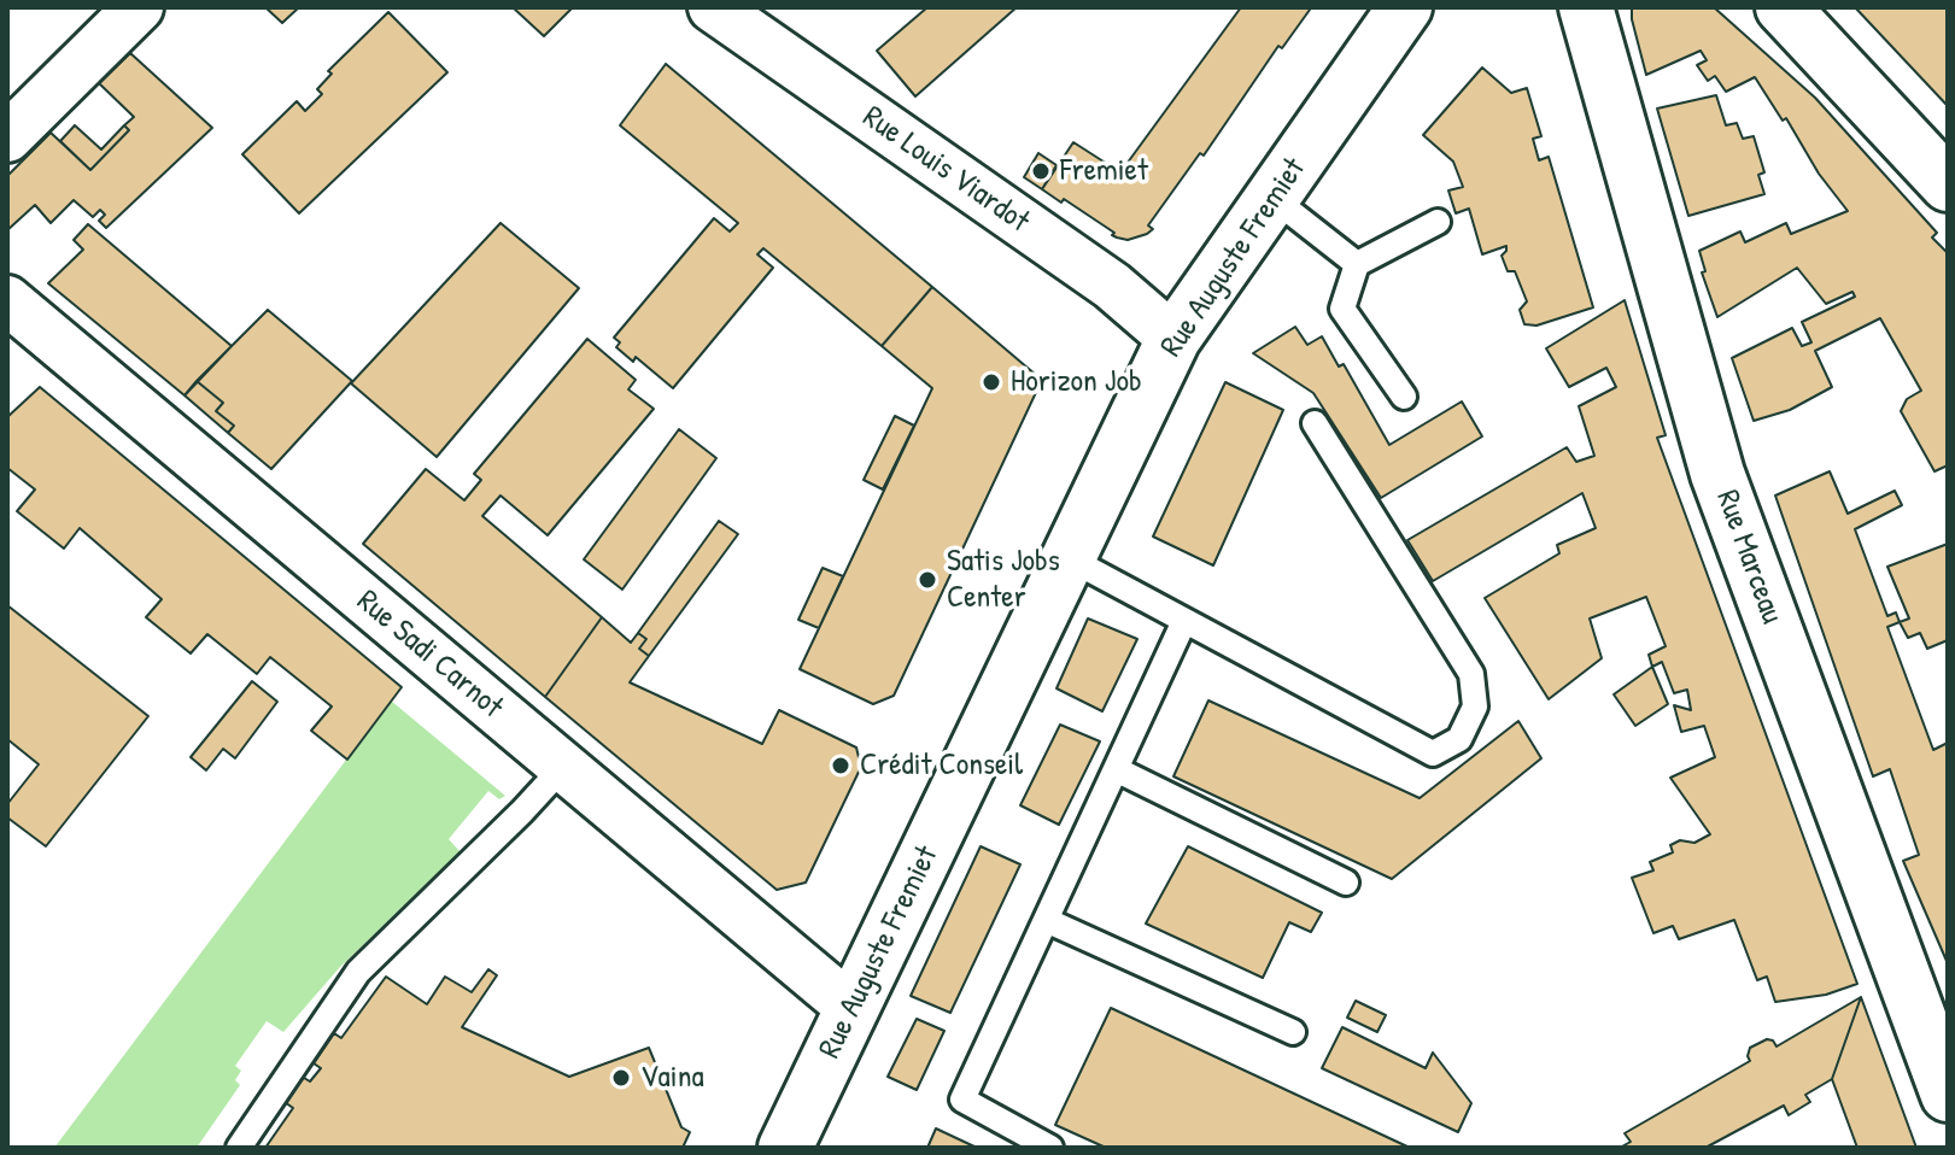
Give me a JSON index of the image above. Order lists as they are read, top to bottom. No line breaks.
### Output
{"streets":{"main road":["Rue Auguste Fremiet","Rue Marceau"],"street":["Rue Louis Viardot","Rue Sadi Carnot"]},"crossings":[["Rue Louis Viardot","Rue Auguste Fremiet"],["Rue Auguste Fremiet","Rue Sadi Carnot"]],"places":["Fremiet","Horizon Job","Satis Jobs Center","Crédit Conseil","Vaina"]}
